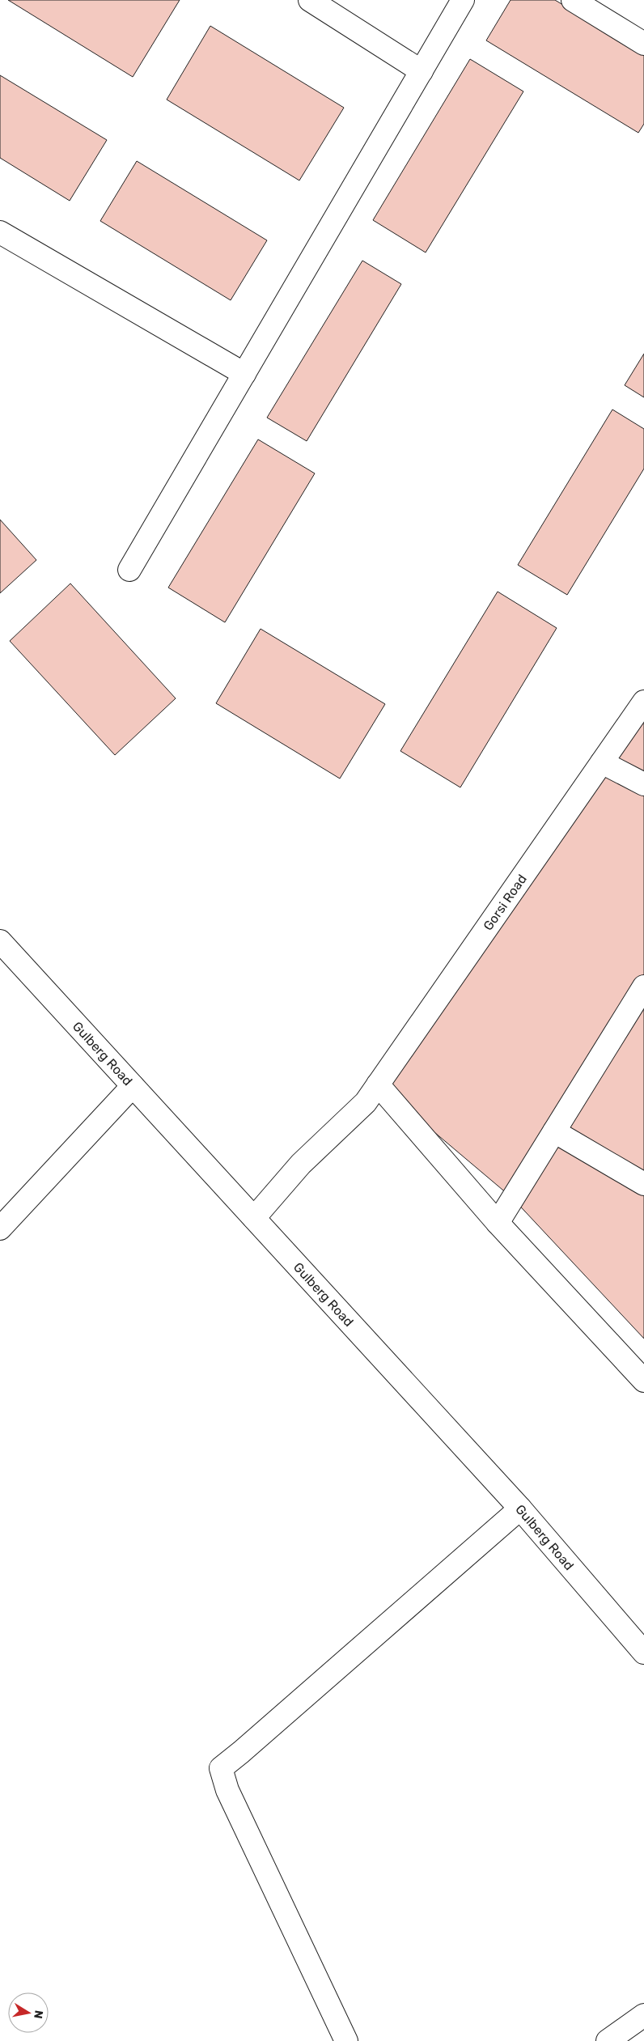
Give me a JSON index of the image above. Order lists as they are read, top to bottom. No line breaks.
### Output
{"streets":{"street":["Gorsi Road","Gulberg Road"]},"crossings":[["Gorsi Road","Gulberg Road"]],"north":"right"}
